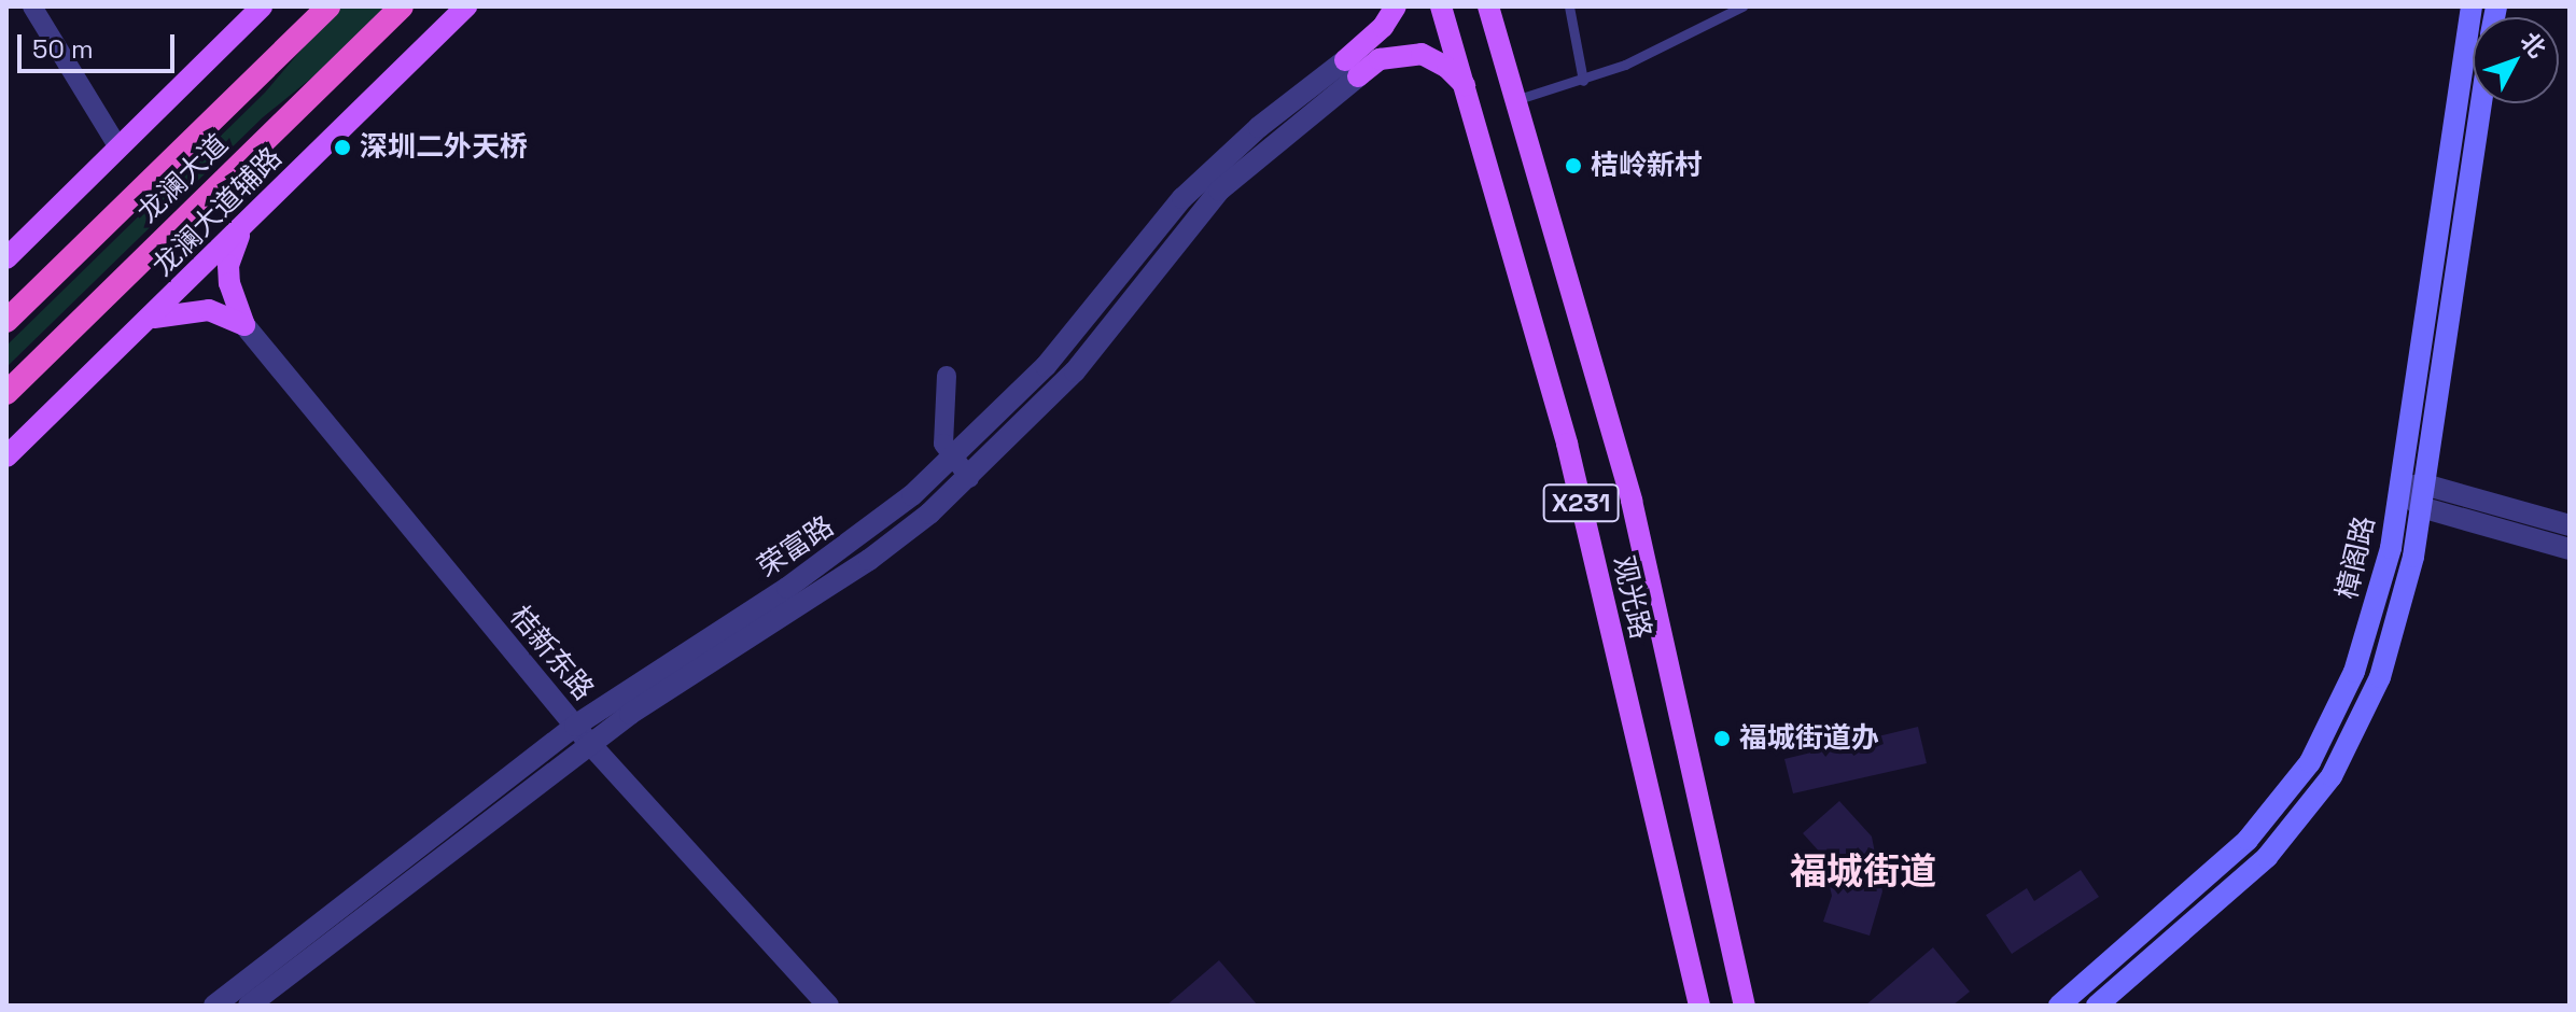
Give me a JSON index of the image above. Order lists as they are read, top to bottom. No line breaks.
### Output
{"streets":{"highway":["龙澜大道"],"main road":["龙澜大道辅路","X231","樟阁路","观光路"],"street":["荣富路","桔新东路"]},"crossings":[["荣富路","桔新东路"]],"districts":["福城街道"],"places":["深圳二外天桥","桔岭新村","福城街道办"],"scale_bar":"50 m","north":"top right"}
